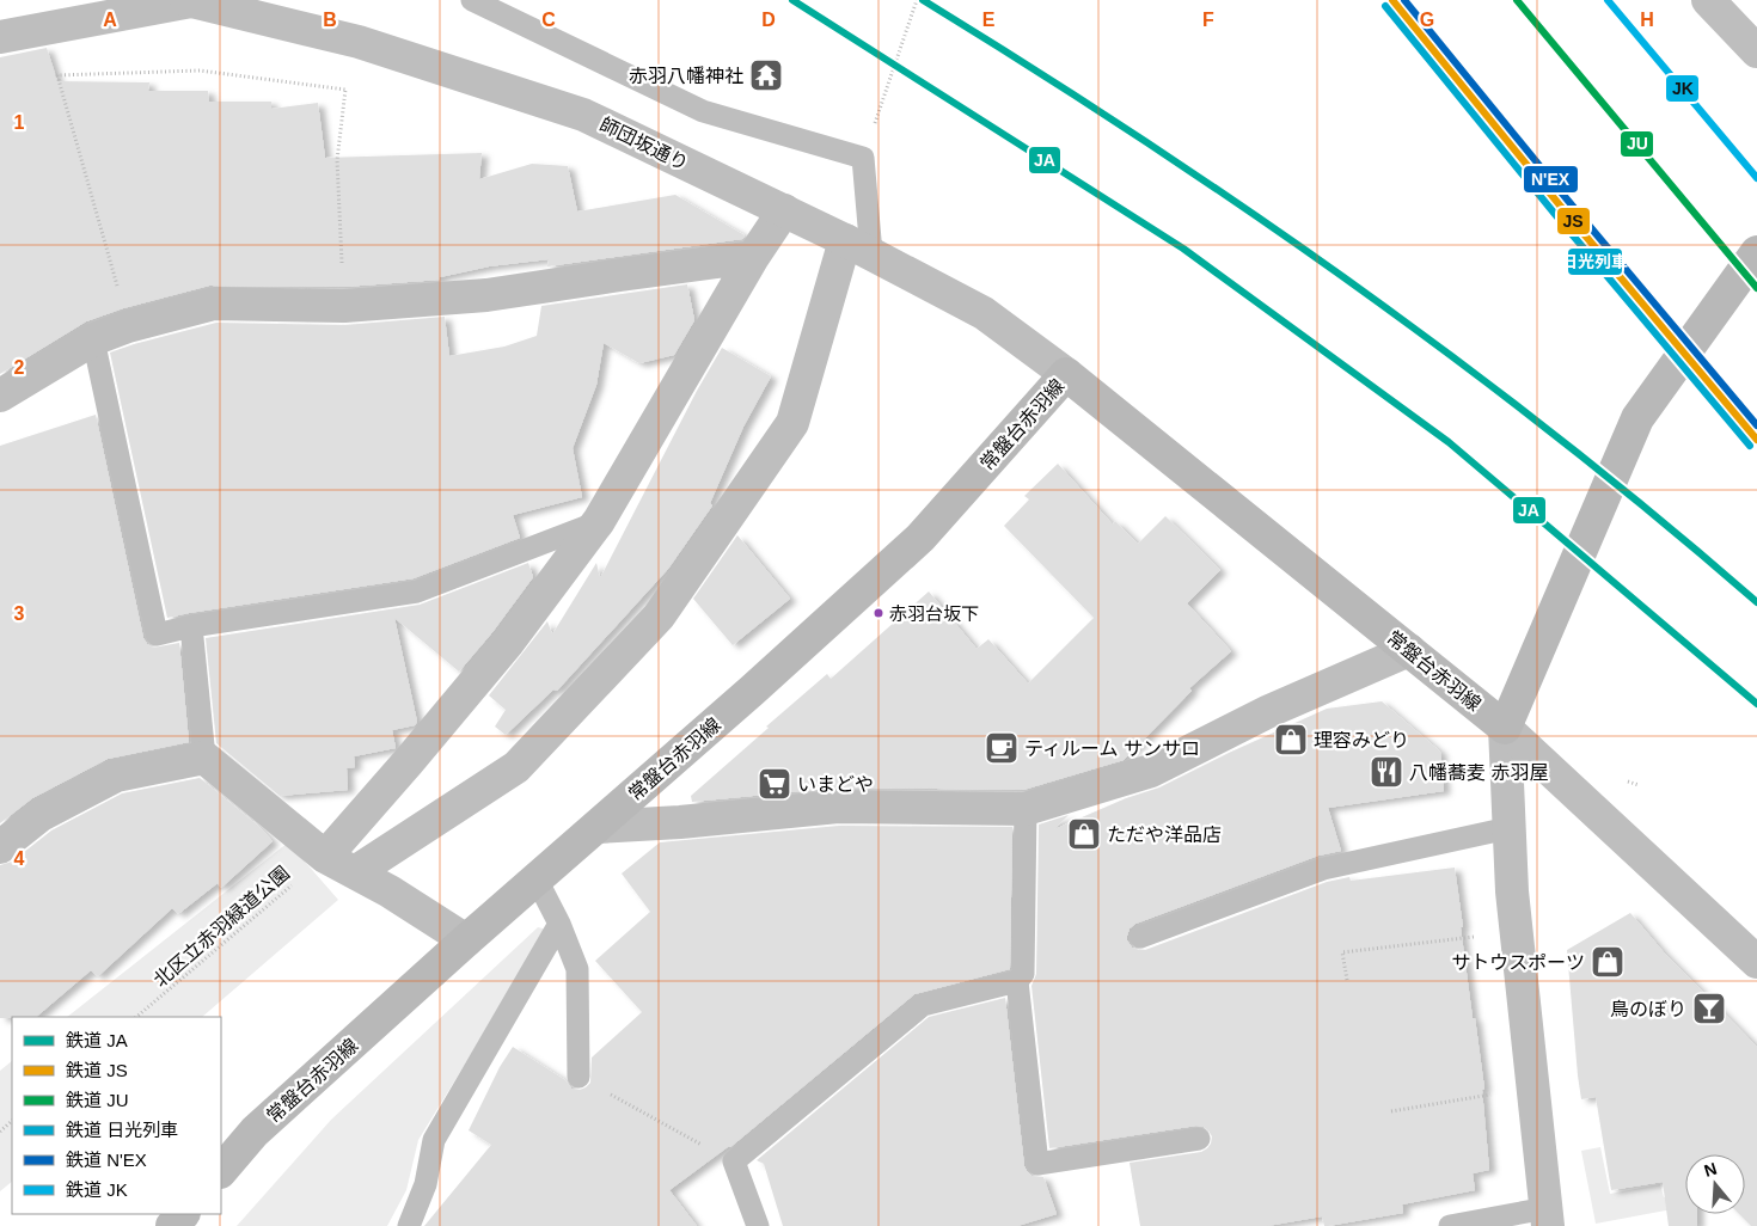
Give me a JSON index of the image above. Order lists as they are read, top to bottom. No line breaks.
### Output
{"streets":{"main road":["常盤台赤羽線"],"street":["師団坂通り"],"path":["北区立赤羽緑道公園"]},"crossings":[["師団坂通り","常盤台赤羽線"]],"places":{"temple":["赤羽八幡神社"],"other":["赤羽台坂下"],"shop":["理容みどり","ただや洋品店","サトウスポーツ"],"cafe":["ティルーム サンサロ"],"restaurant":["八幡蕎麦 赤羽屋"],"supermarket":["いまどや"],"bar":["鳥のぼり"]},"lines":["rail line JA","rail line JS","rail line JU","rail line N'EX","rail line JK","rail line 日光列車"],"legend":["鉄道 JA","鉄道 JS","鉄道 JU","鉄道 日光列車","鉄道 N'EX","鉄道 JK"],"north":"top","grid":{"columns":["A","B","C","D","E","F","G","H"],"rows":["1","2","3","4"]}}
